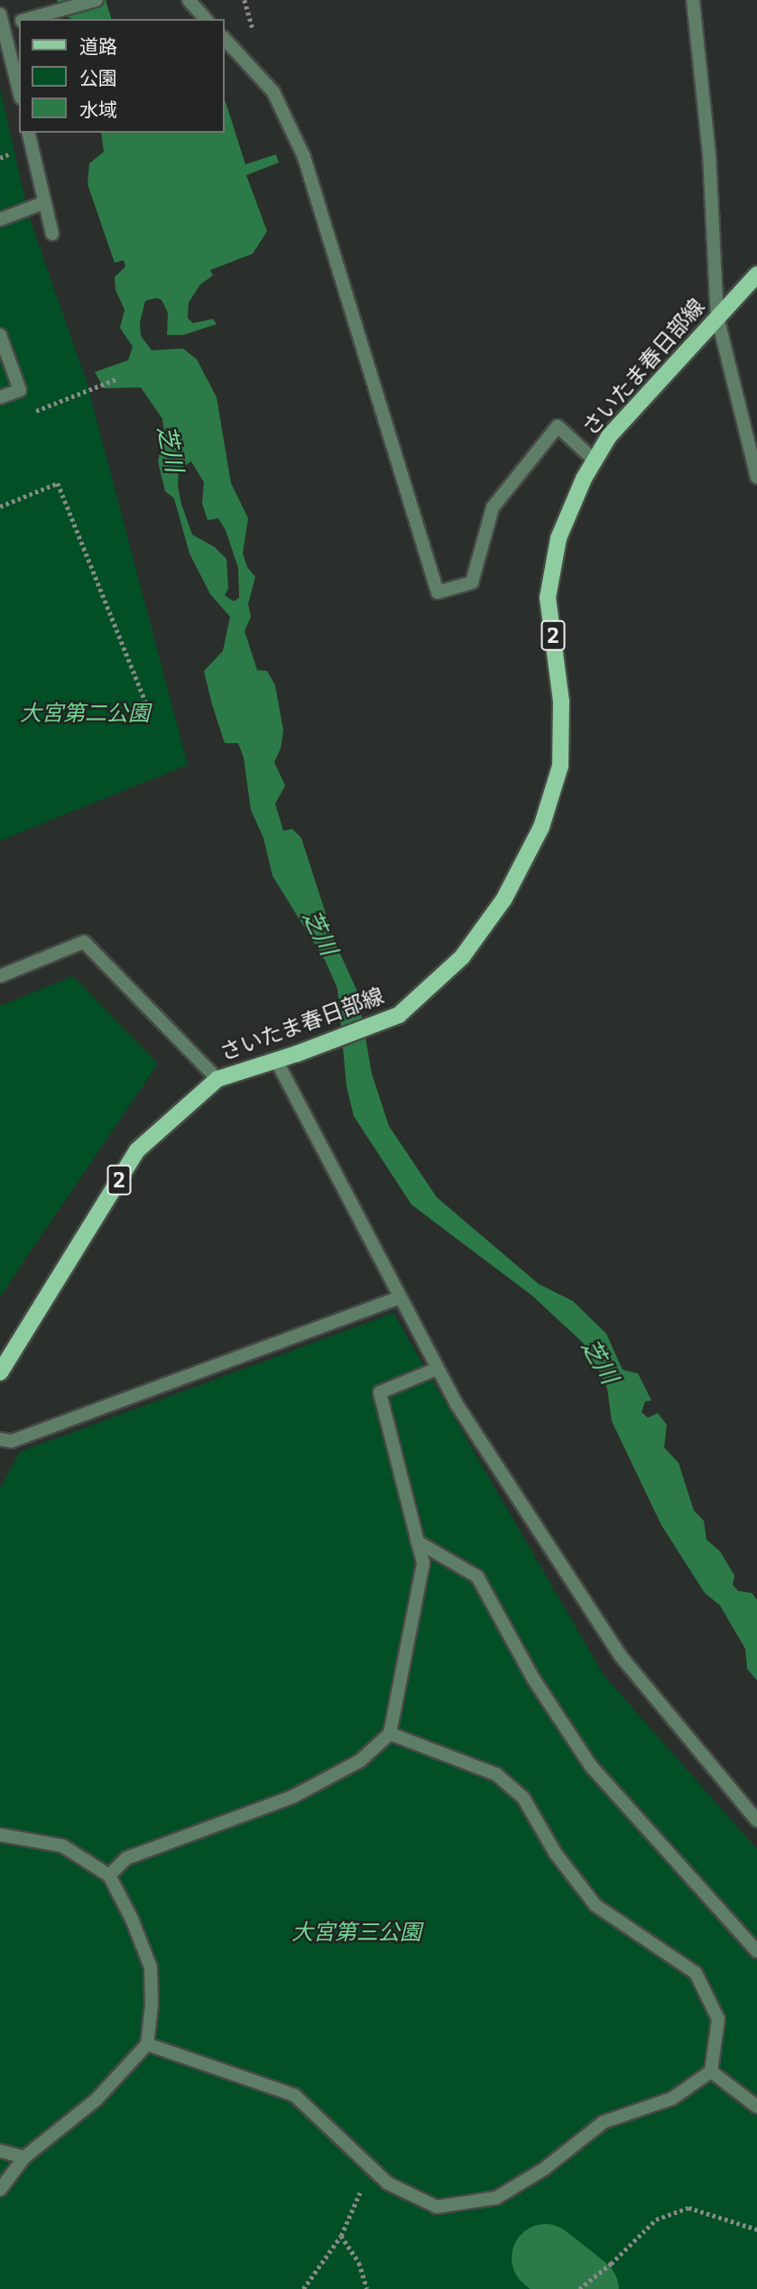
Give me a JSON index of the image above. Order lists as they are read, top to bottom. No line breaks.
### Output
{"streets":{"main road":["さいたま春日部線","2"]},"water":["芝川"],"parks":["大宮第二公園","大宮第三公園"],"legend":["道路","公園","水域"]}
